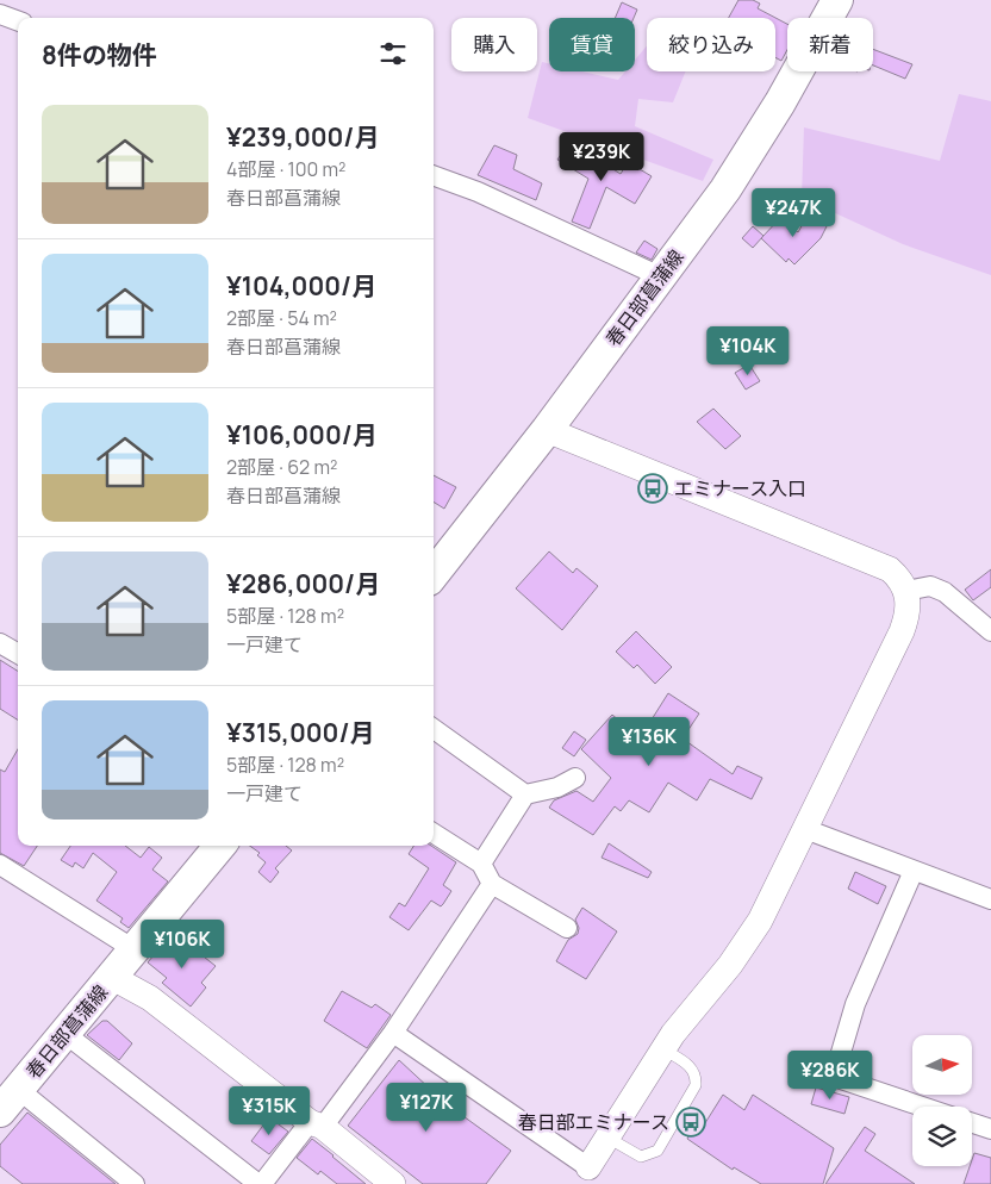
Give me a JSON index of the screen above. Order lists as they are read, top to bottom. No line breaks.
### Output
{"streets":{"main road":["春日部菖蒲線"]},"places":{"bus stop":["エミナース入口","春日部エミナース"]},"north":"right","page":{"chip":["購入","賃貸","絞り込み","新着"],"heading":"8件の物件","list":[{"name":"¥239,000/月","note":"4部屋 · 100 m² · 春日部菖蒲線"},{"name":"¥104,000/月","note":"2部屋 · 54 m² · 春日部菖蒲線"},{"name":"¥106,000/月","note":"2部屋 · 62 m² · 春日部菖蒲線"},{"name":"¥286,000/月","note":"5部屋 · 128 m² · 一戸建て"},{"name":"¥315,000/月","note":"5部屋 · 128 m² · 一戸建て"}],"price":["¥239K","¥247K","¥104K","¥136K","¥106K","¥286K","¥127K","¥315K"]}}
